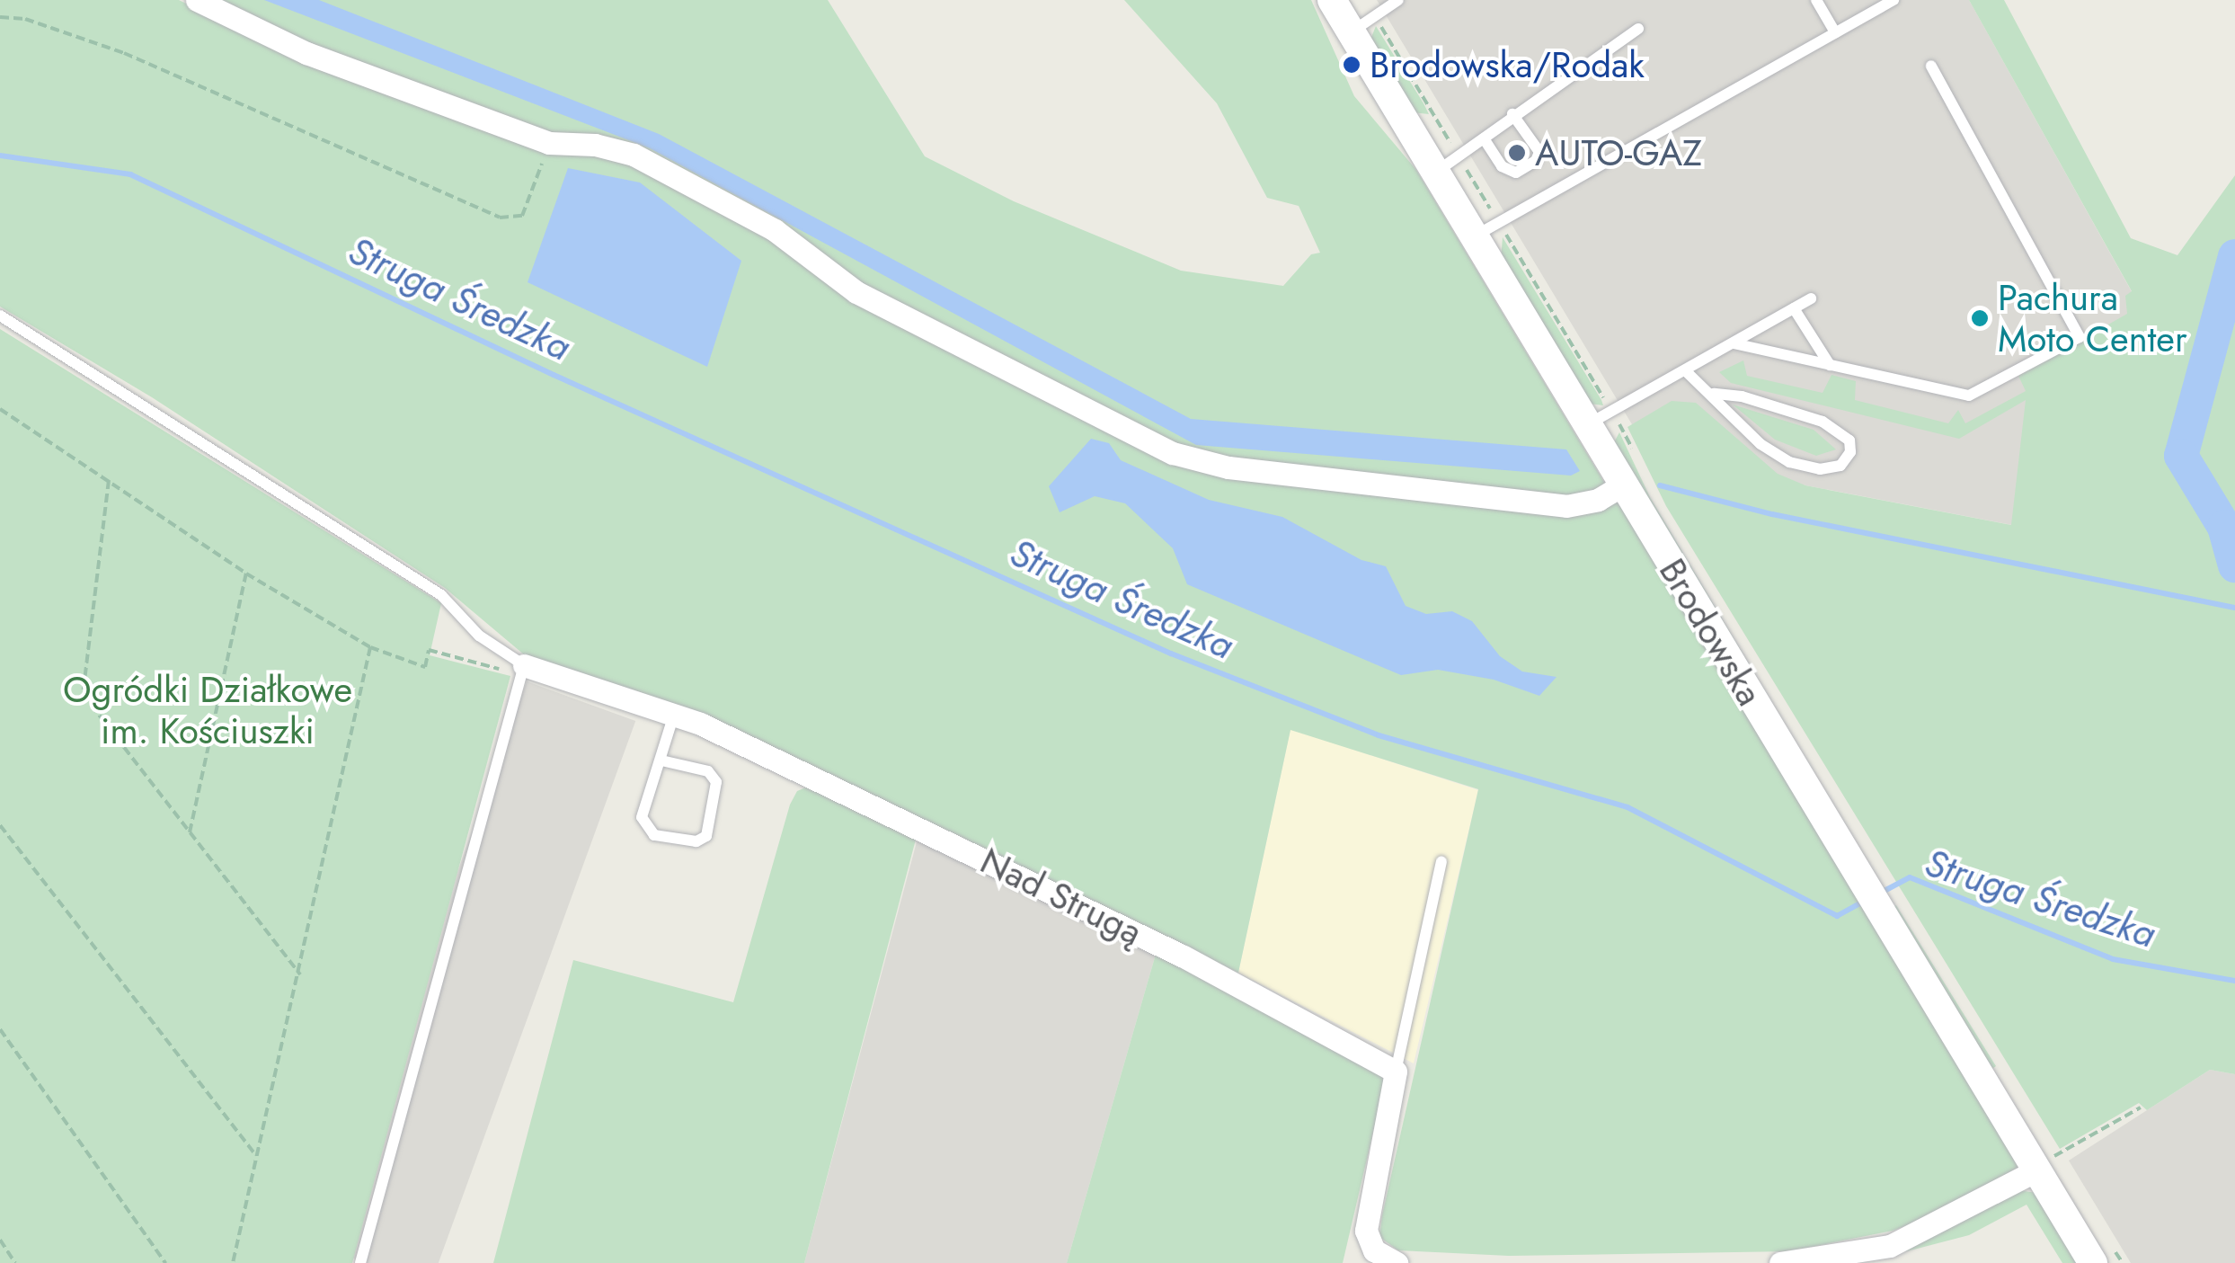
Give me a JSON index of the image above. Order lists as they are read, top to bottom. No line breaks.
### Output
{"streets":{"street":["Brodowska","Nad Strugą"]},"water":["Struga Średzka"],"parks":["Ogródki Działkowe im. Kościuszki"],"places":["Brodowska/Rodak","AUTO-GAZ","Pachura Moto Center"]}
